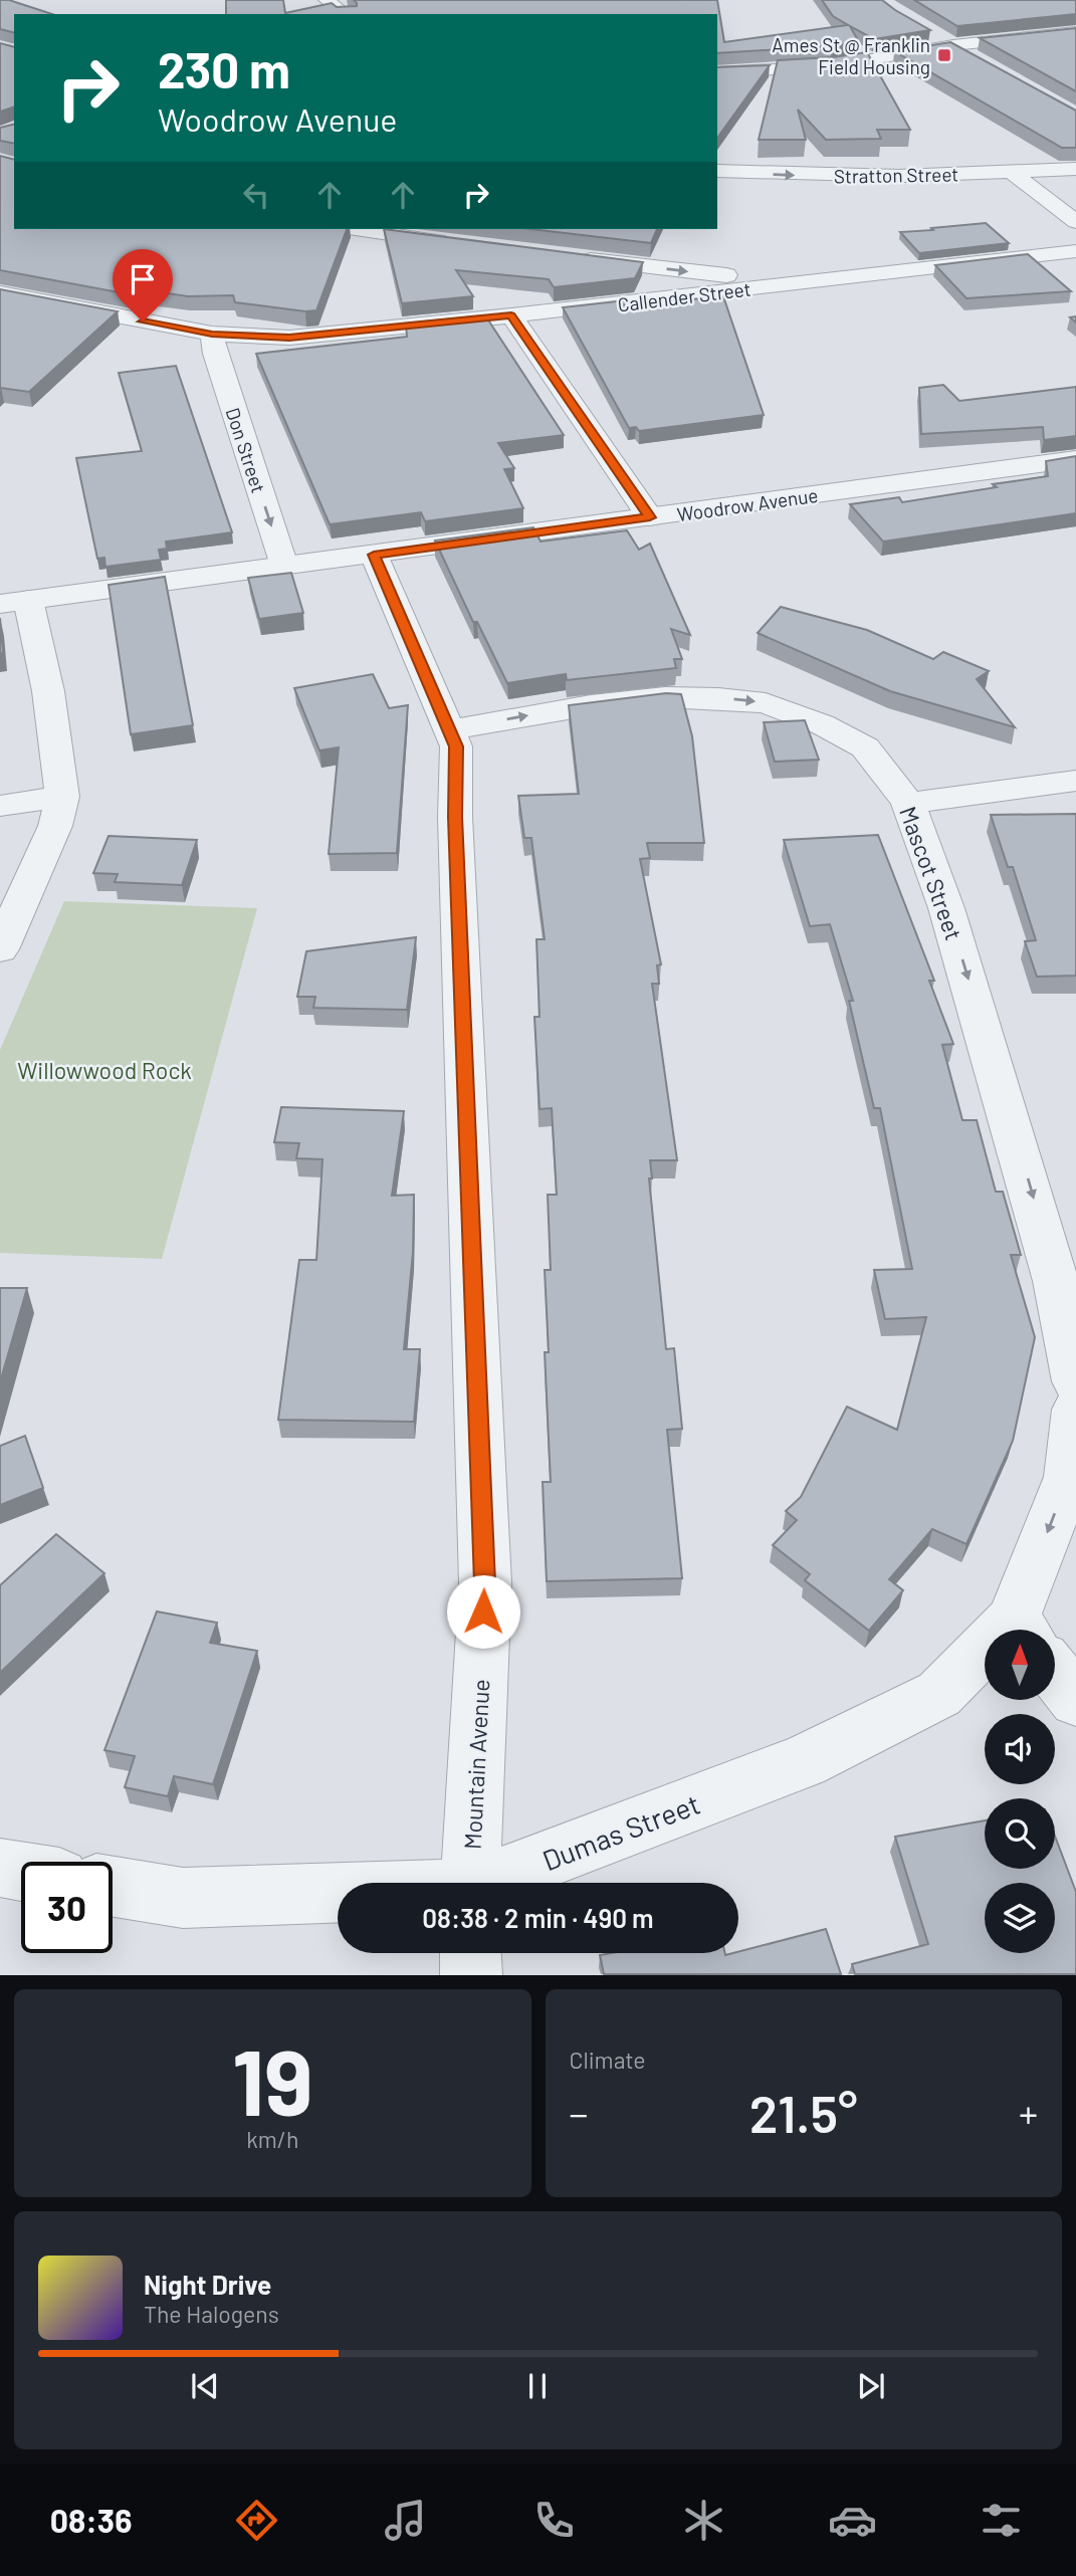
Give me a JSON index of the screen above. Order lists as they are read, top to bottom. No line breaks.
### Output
{"streets":{"street":["Stratton Street","Callender Street","Don Street","Woodrow Avenue","Mascot Street","Mountain Avenue","Dumas Street"]},"crossings":[["Callender Street","Don Street"],["Don Street","Woodrow Avenue"],["Woodrow Avenue","Mountain Avenue"],["Mascot Street","Mountain Avenue"]],"one_way":["Mascot Street"],"parks":["Willowwood Rock"],"places":{"transit":["Ames St @ Franklin Field Housing"]},"north":"top","page":{"turn":["230 m","Woodrow Avenue"],"limit":"30","trip":"08:38 · 2 min · 490 m","tile":[["19","km/h"],"Climate"],"heat":["−","21.5°","+"],"song":["Night Drive","The Halogens"],"tabs":"08:36"}}
